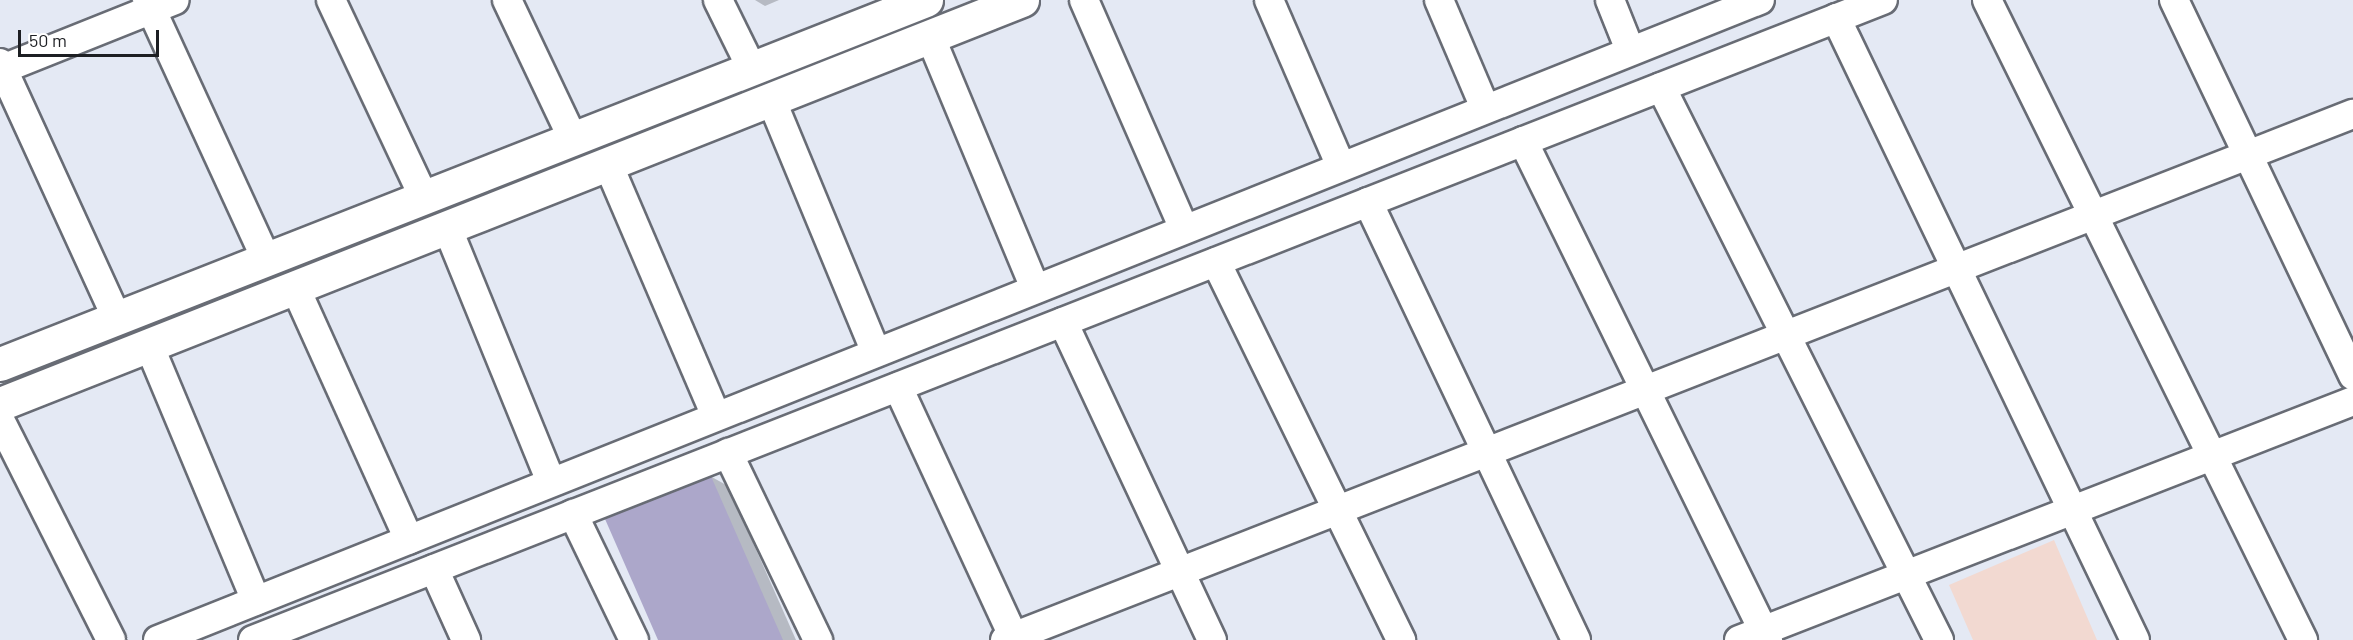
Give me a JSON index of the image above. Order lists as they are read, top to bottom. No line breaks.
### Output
{"scale_bar":"50 m"}
